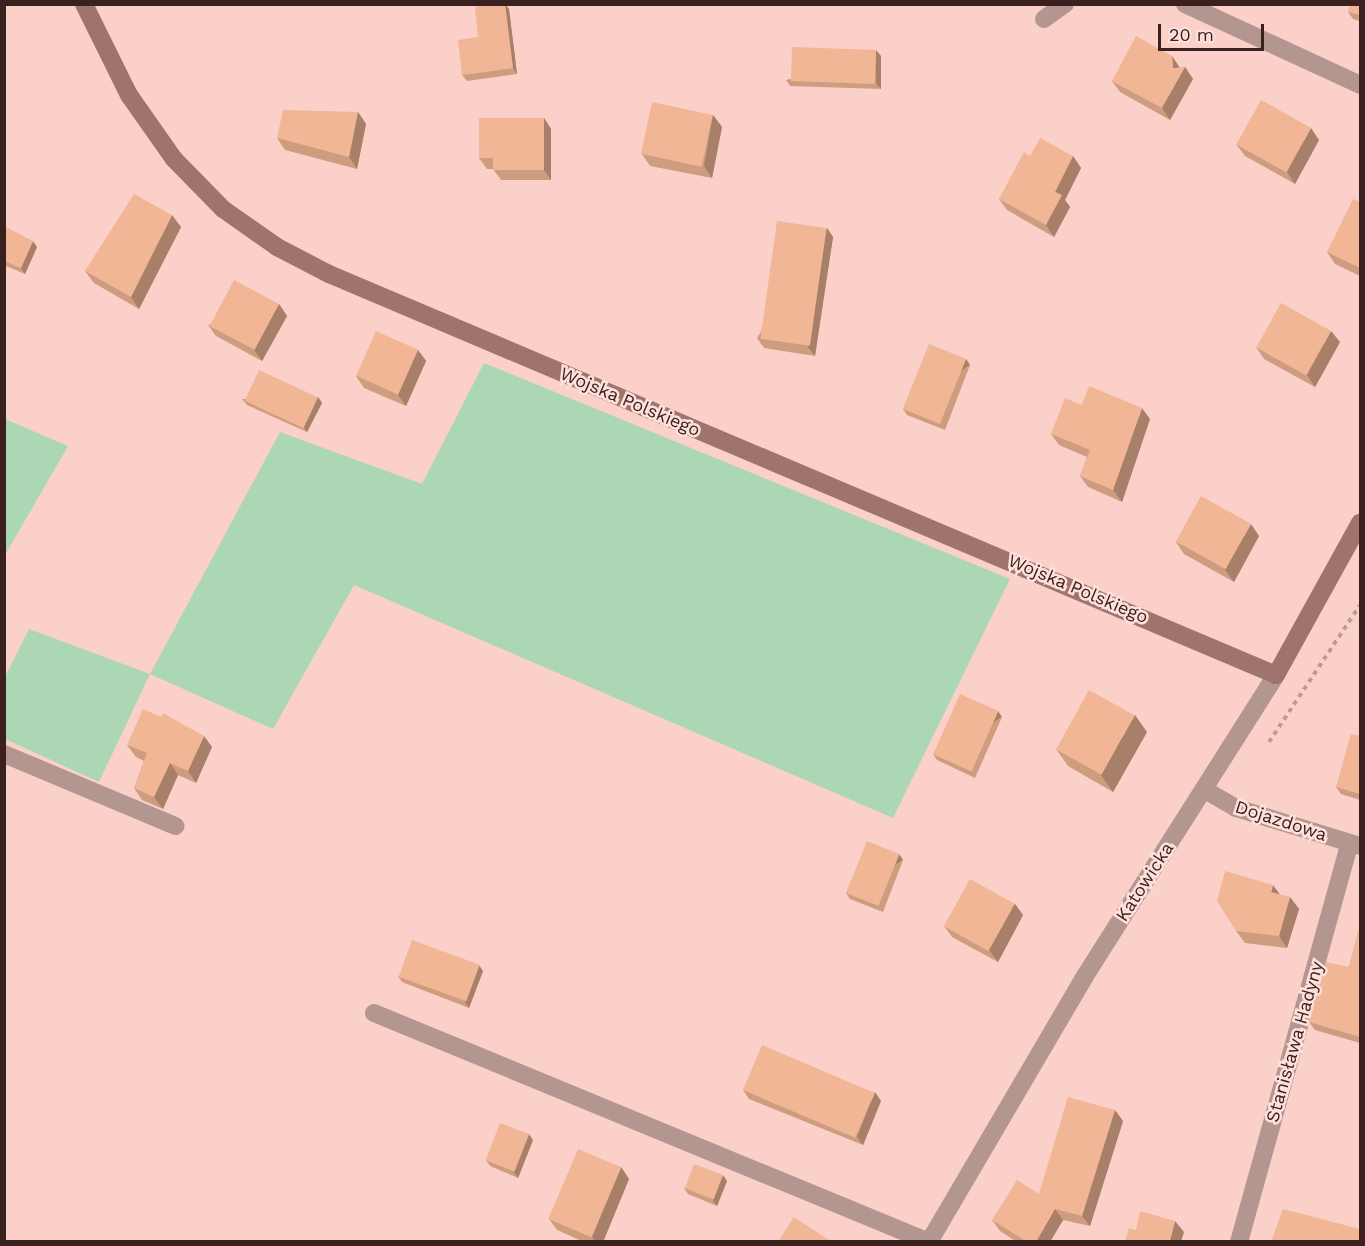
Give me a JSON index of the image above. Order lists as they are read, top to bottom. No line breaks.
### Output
{"streets":{"street":["Wojska Polskiego","Dojazdowa","Katowicka","Stanisława Hadyny"]},"crossings":[["Wojska Polskiego","Katowicka"],["Dojazdowa","Katowicka"],["Dojazdowa","Stanisława Hadyny"]],"scale_bar":"20 m"}
